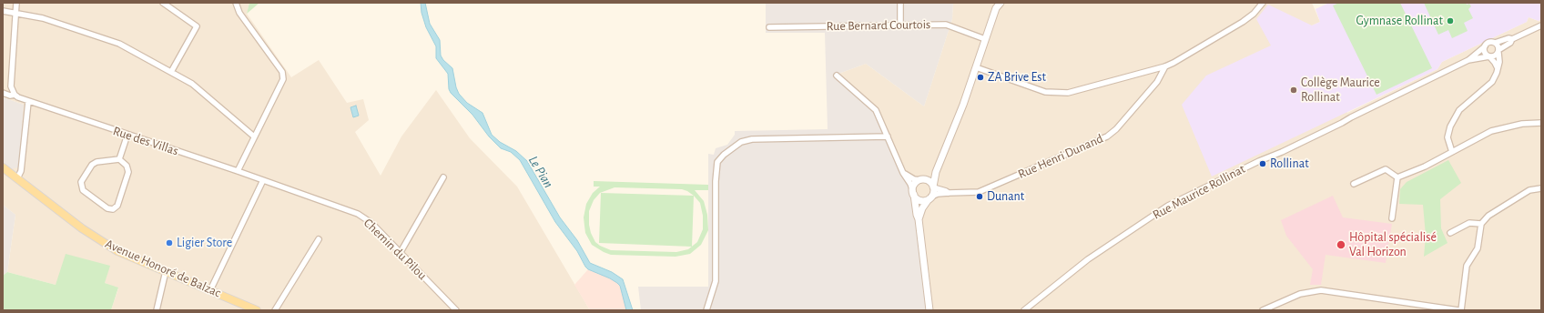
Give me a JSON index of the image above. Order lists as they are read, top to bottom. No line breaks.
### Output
{"streets":{"main road":["Avenue Honoré de Balzac"],"street":["Rue Bernard Courtois","Rue des Villas","Rue Henri Dunand","Rue Maurice Rollinat","Chemin du Pilou"]},"crossings":[["Rue des Villas","Chemin du Pilou"]],"water":["Le Pian"],"places":["Gymnase Rollinat","ZA Brive Est","Collège Maurice Rollinat","Rollinat","Dunant","Ligier Store","Hôpital spécialisé Val Horizon"]}
